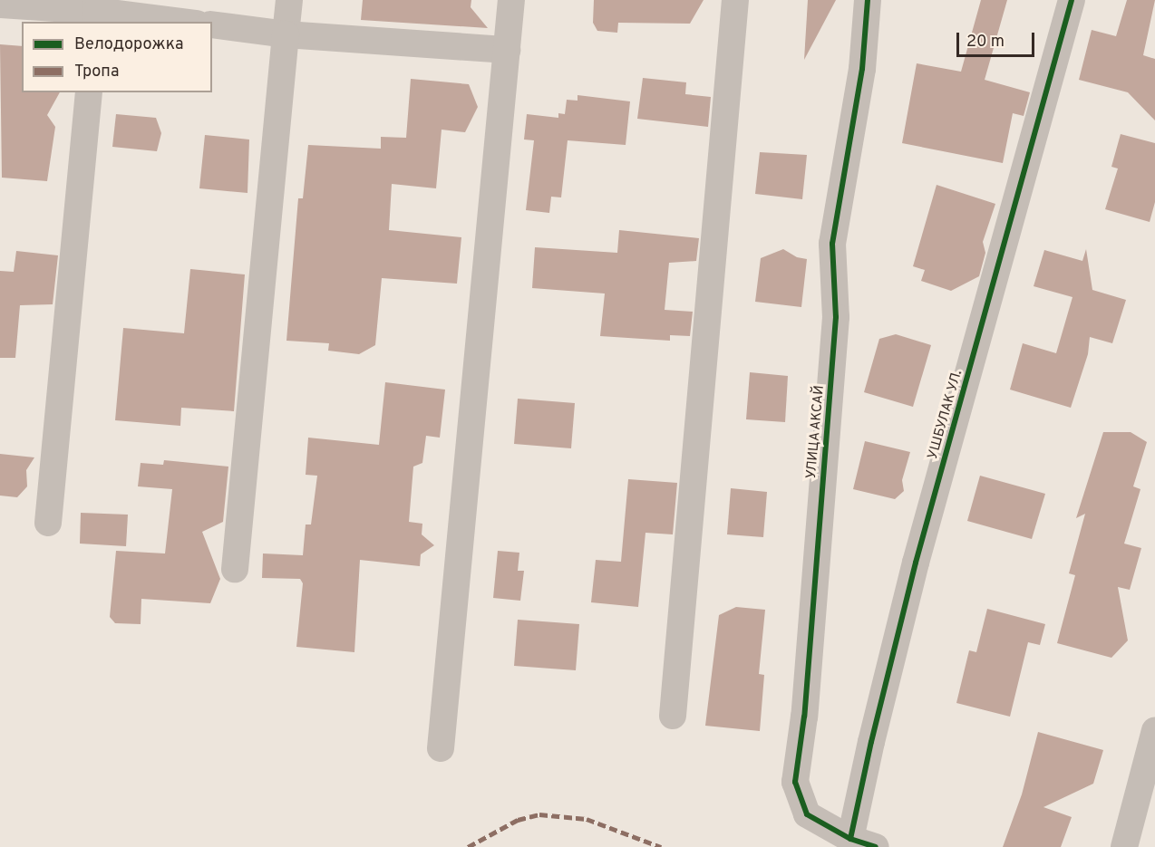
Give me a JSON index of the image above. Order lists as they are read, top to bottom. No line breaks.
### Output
{"streets":{"street":["УШБУЛАК УЛ.","УЛИЦА АКСАЙ"]},"crossings":[["УШБУЛАК УЛ.","УЛИЦА АКСАЙ"]],"legend":["Велодорожка","Тропа"],"scale_bar":"20 m"}
